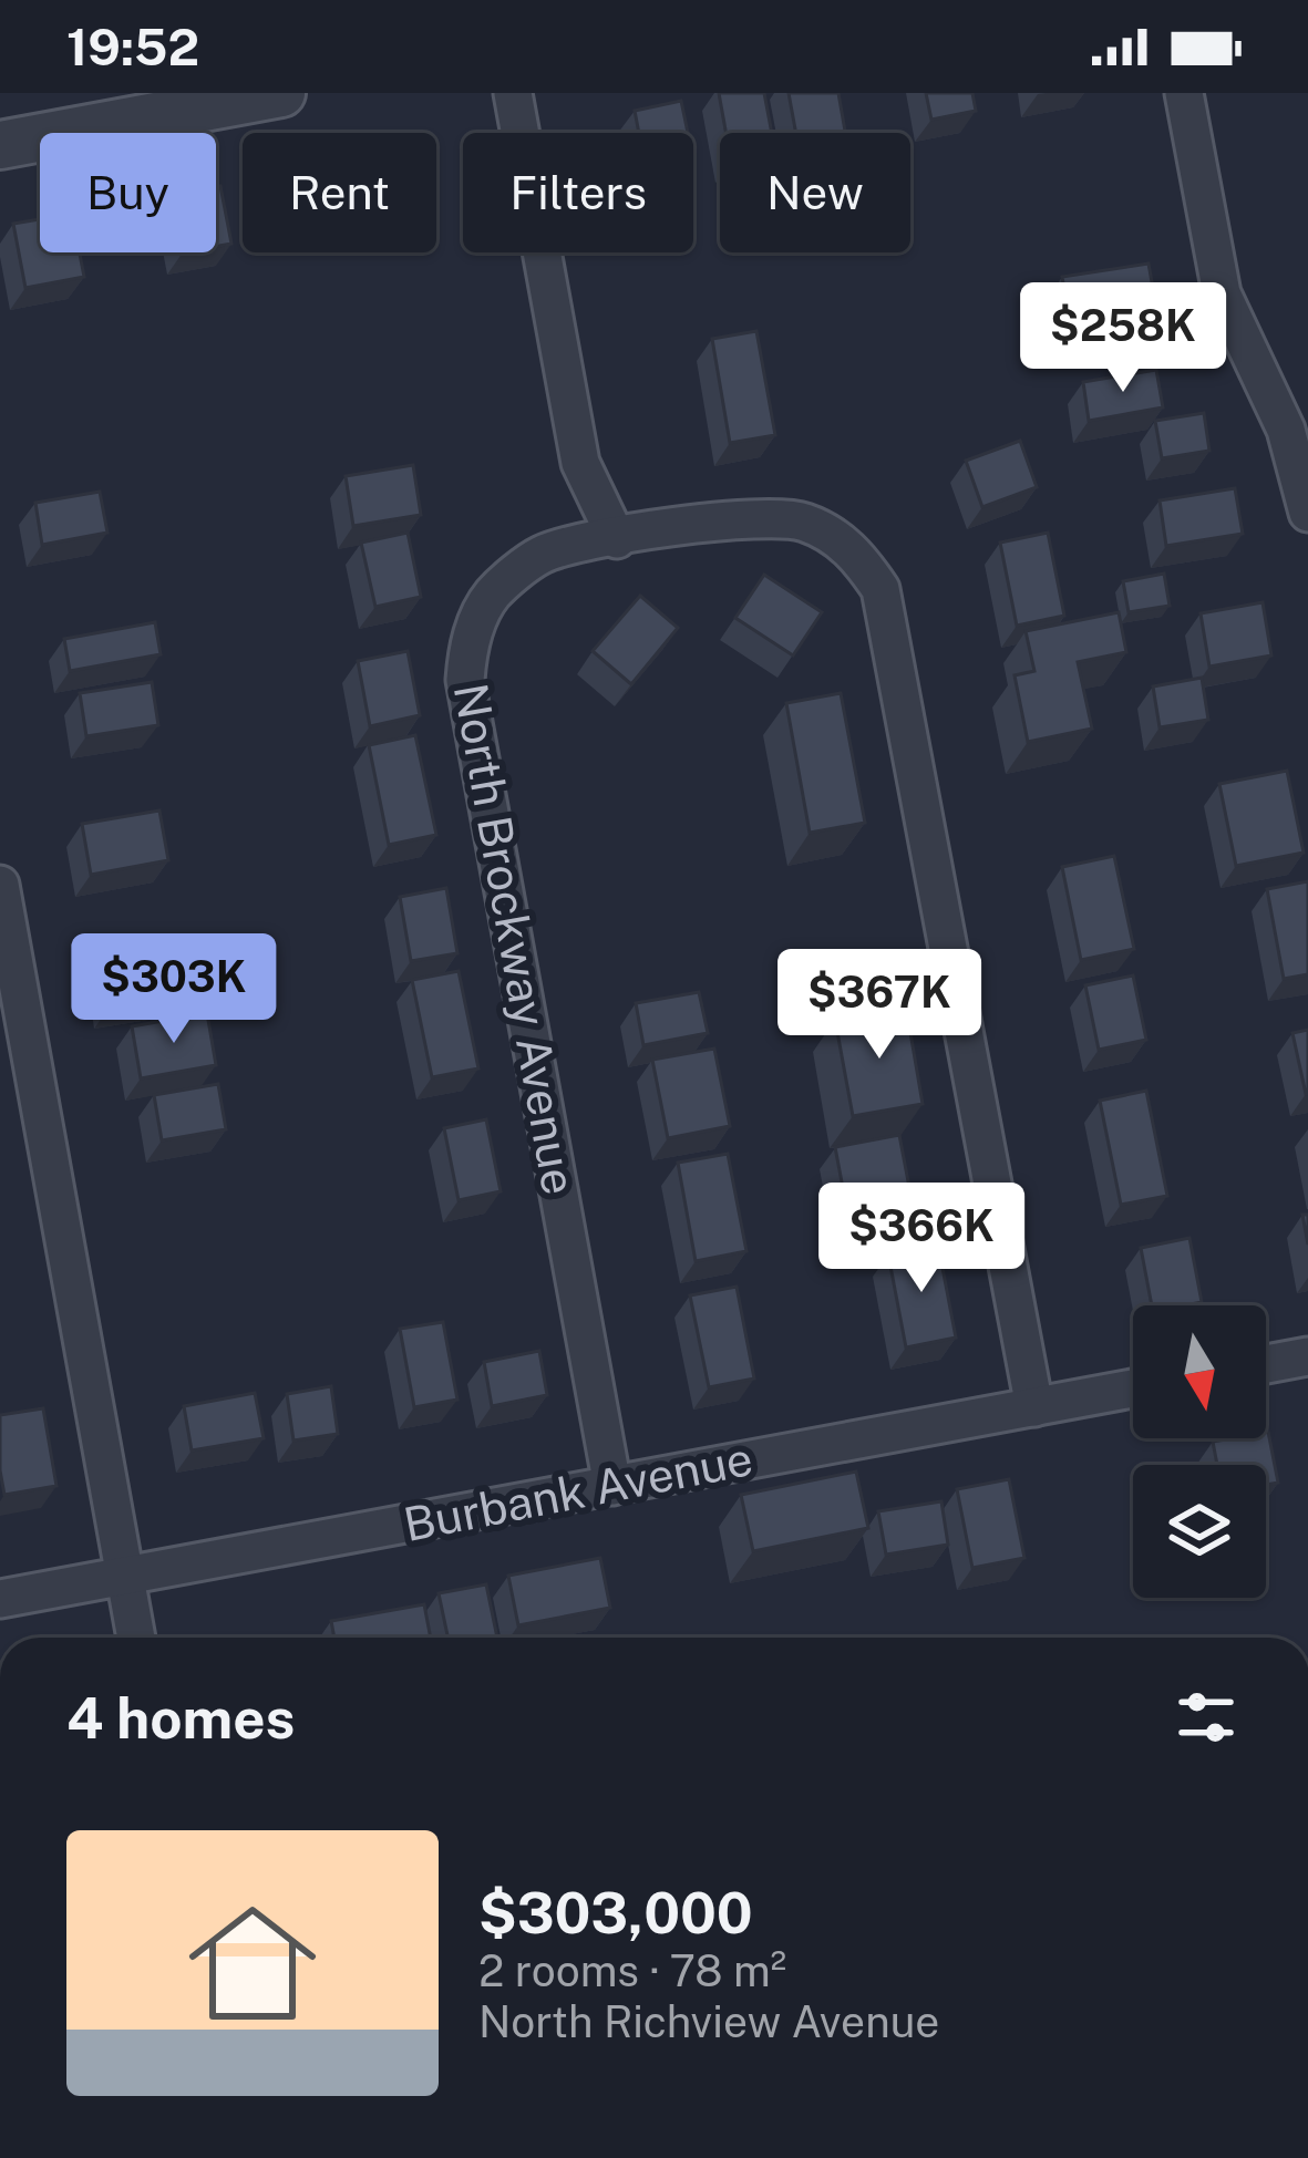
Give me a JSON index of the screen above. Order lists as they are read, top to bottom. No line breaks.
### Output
{"streets":{"street":["North Brockway Avenue","Burbank Avenue"]},"crossings":[["North Brockway Avenue","Burbank Avenue"]],"north":"bottom","page":{"status":"19:52","chip":["Buy","Rent","Filters","New"],"price":["$258K","$303K","$367K","$366K"],"heading":"4 homes","list":[{"name":"$303,000","note":"2 rooms · 78 m² · North Richview Avenue"}]}}
